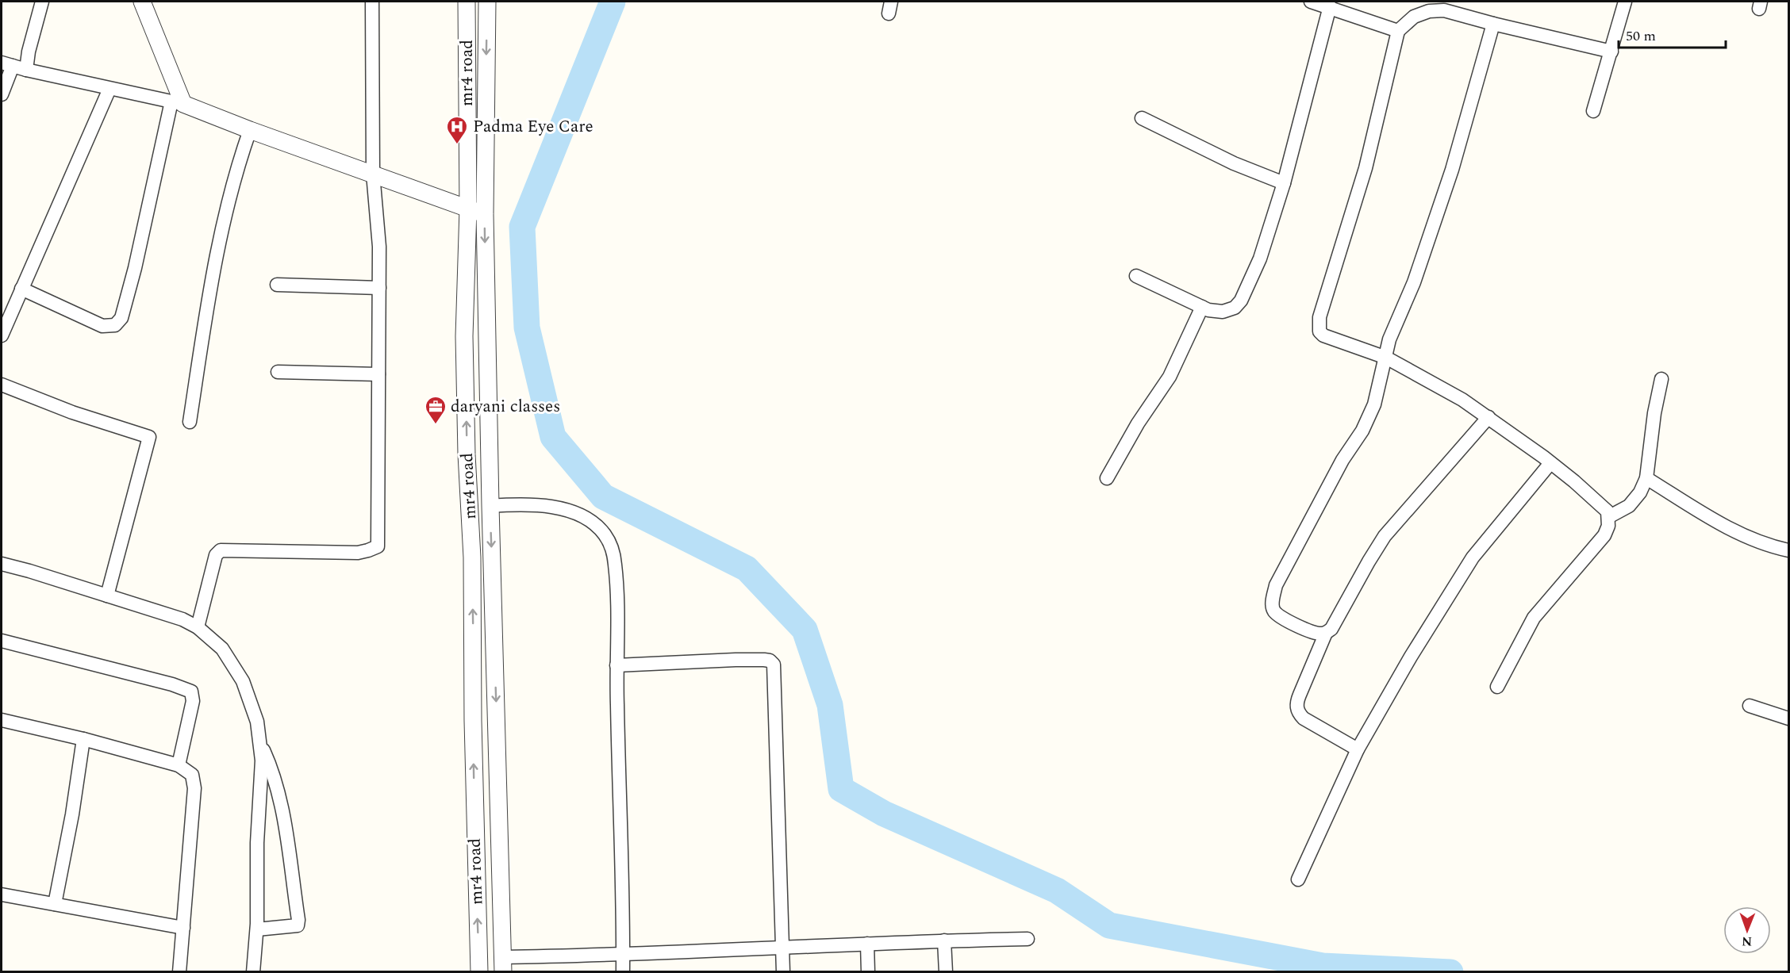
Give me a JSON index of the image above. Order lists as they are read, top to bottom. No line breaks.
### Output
{"streets":{"street":["mr4 road"]},"places":{"hospital":["Padma Eye Care"],"office":["daryani classes"]},"scale_bar":"50 m","north":"bottom"}
